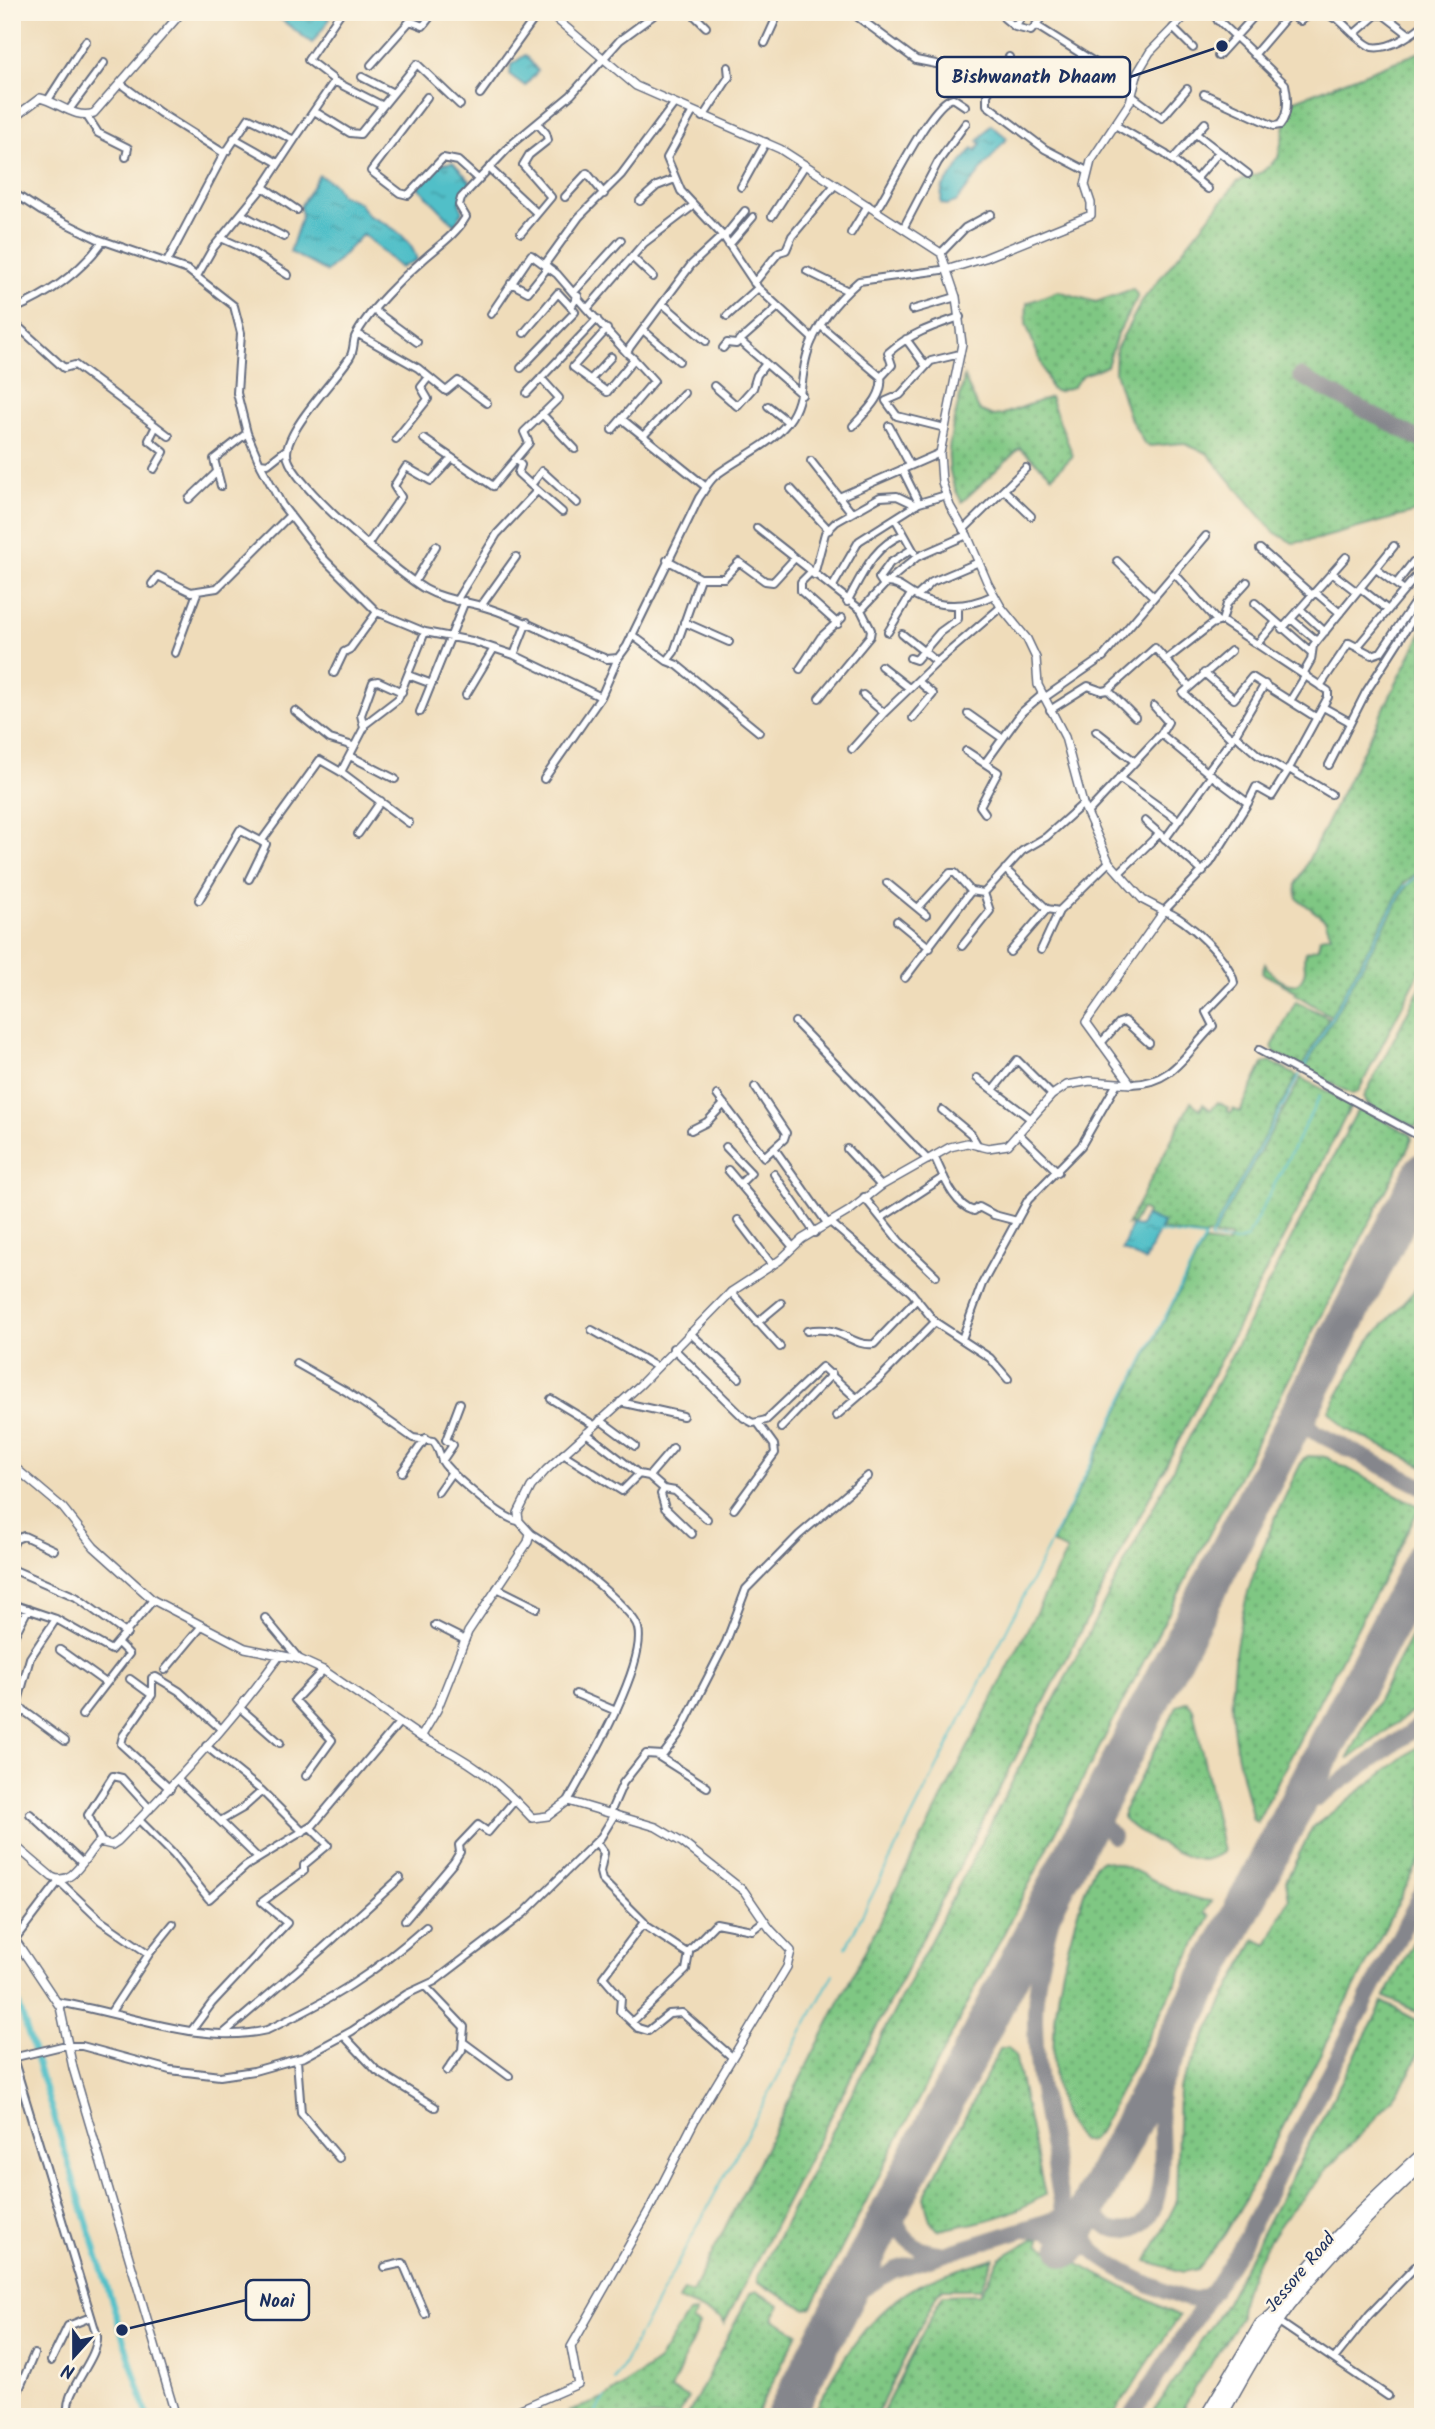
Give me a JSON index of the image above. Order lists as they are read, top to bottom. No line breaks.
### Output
{"streets":{"highway":["Jessore Road"]},"places":["Bishwanath Dhaam","Noai"],"north":"bottom"}
